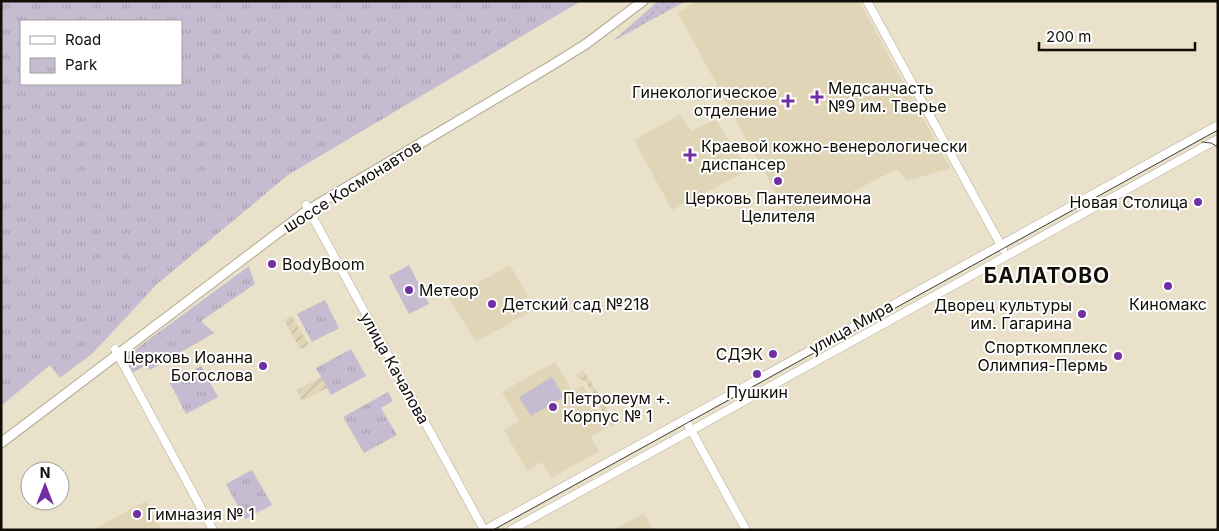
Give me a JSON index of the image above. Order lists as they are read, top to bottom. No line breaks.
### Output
{"streets":{"main road":["шоссе Космонавтов","улица Мира","улица Качалова"]},"crossings":[["шоссе Космонавтов","улица Качалова"],["улица Мира","улица Качалова"]],"districts":["БАЛАТОВО"],"places":{"health":["Медсанчасть №9 им. Тверье","Гинекологическое отделение","Краевой кожно-венерологически диспансер"],"other":["Церковь Пантелеимона Целителя","Новая Столица","BodyBoom","Киномакс","Метеор","Детский сад №218","Дворец культуры им. Гагарина","СДЭК","Спорткомплекс Олимпия-Пермь","Церковь Иоанна Богослова","Пушкин","Петролеум +. Корпус № 1","Гимназия № 1"]},"legend":["Road","Park"],"scale_bar":"200 m","north":"top"}
